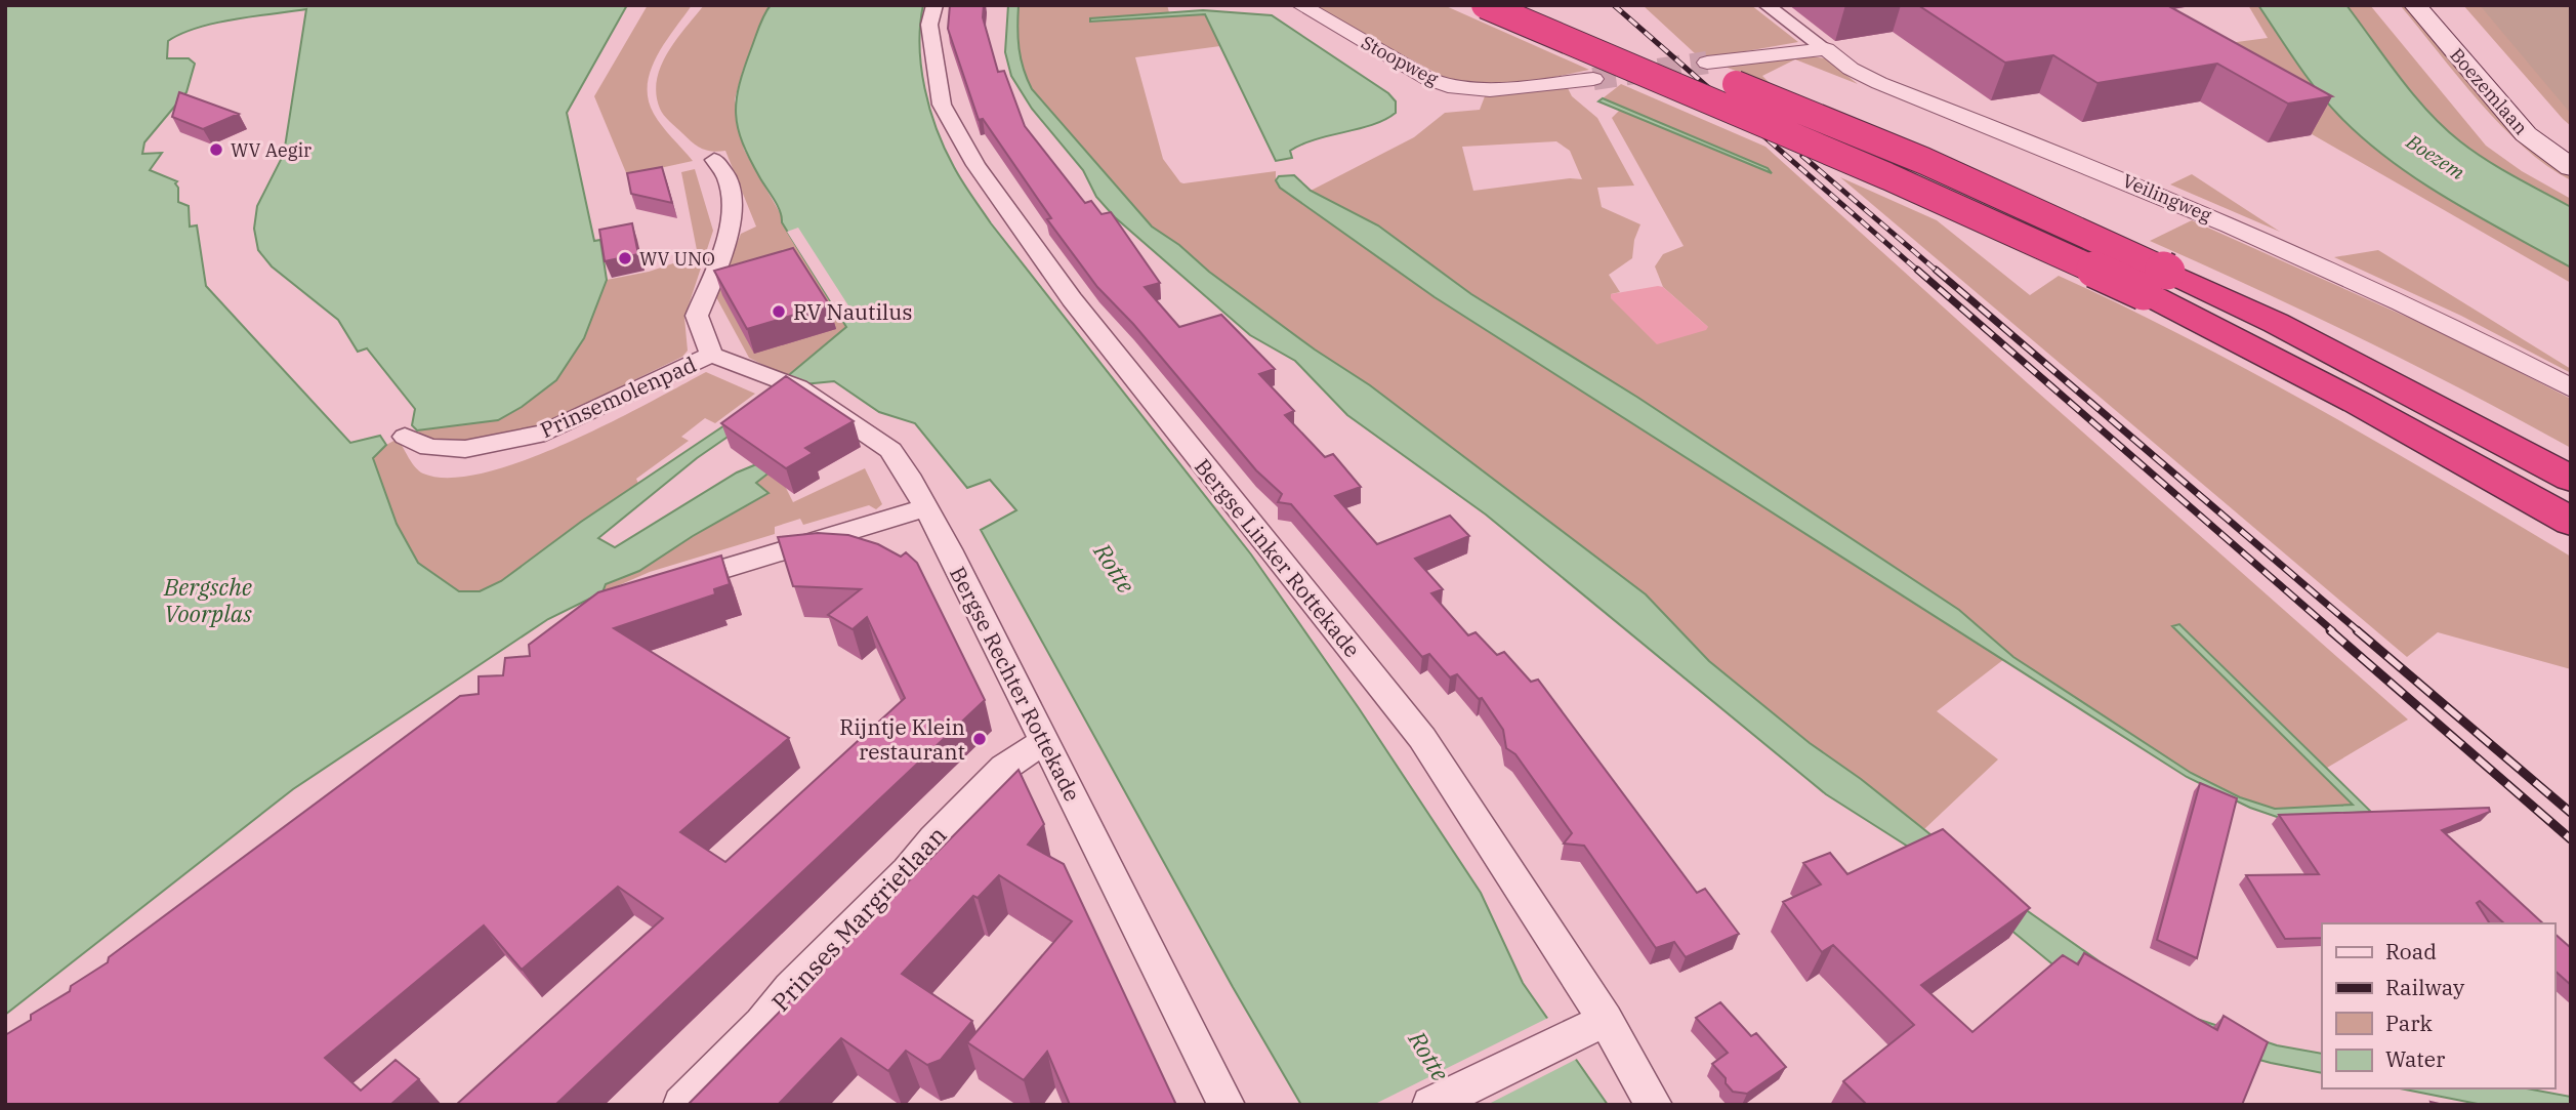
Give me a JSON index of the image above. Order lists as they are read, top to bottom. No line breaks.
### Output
{"streets":{"main road":["Boezemlaan"],"street":["Stoopweg","Veilingweg","Prinsemolenpad","Bergse Linker Rottekade","Bergse Rechter Rottekade","Prinses Margrietlaan"]},"crossings":[["Prinsemolenpad","Bergse Rechter Rottekade"],["Bergse Rechter Rottekade","Prinses Margrietlaan"]],"water":["Boezem","Rotte","Bergsche Voorplas"],"places":["WV Aegir","WV UNO","RV Nautilus","Rijntje Klein restaurant"],"legend":["Road","Railway","Park","Water"]}
